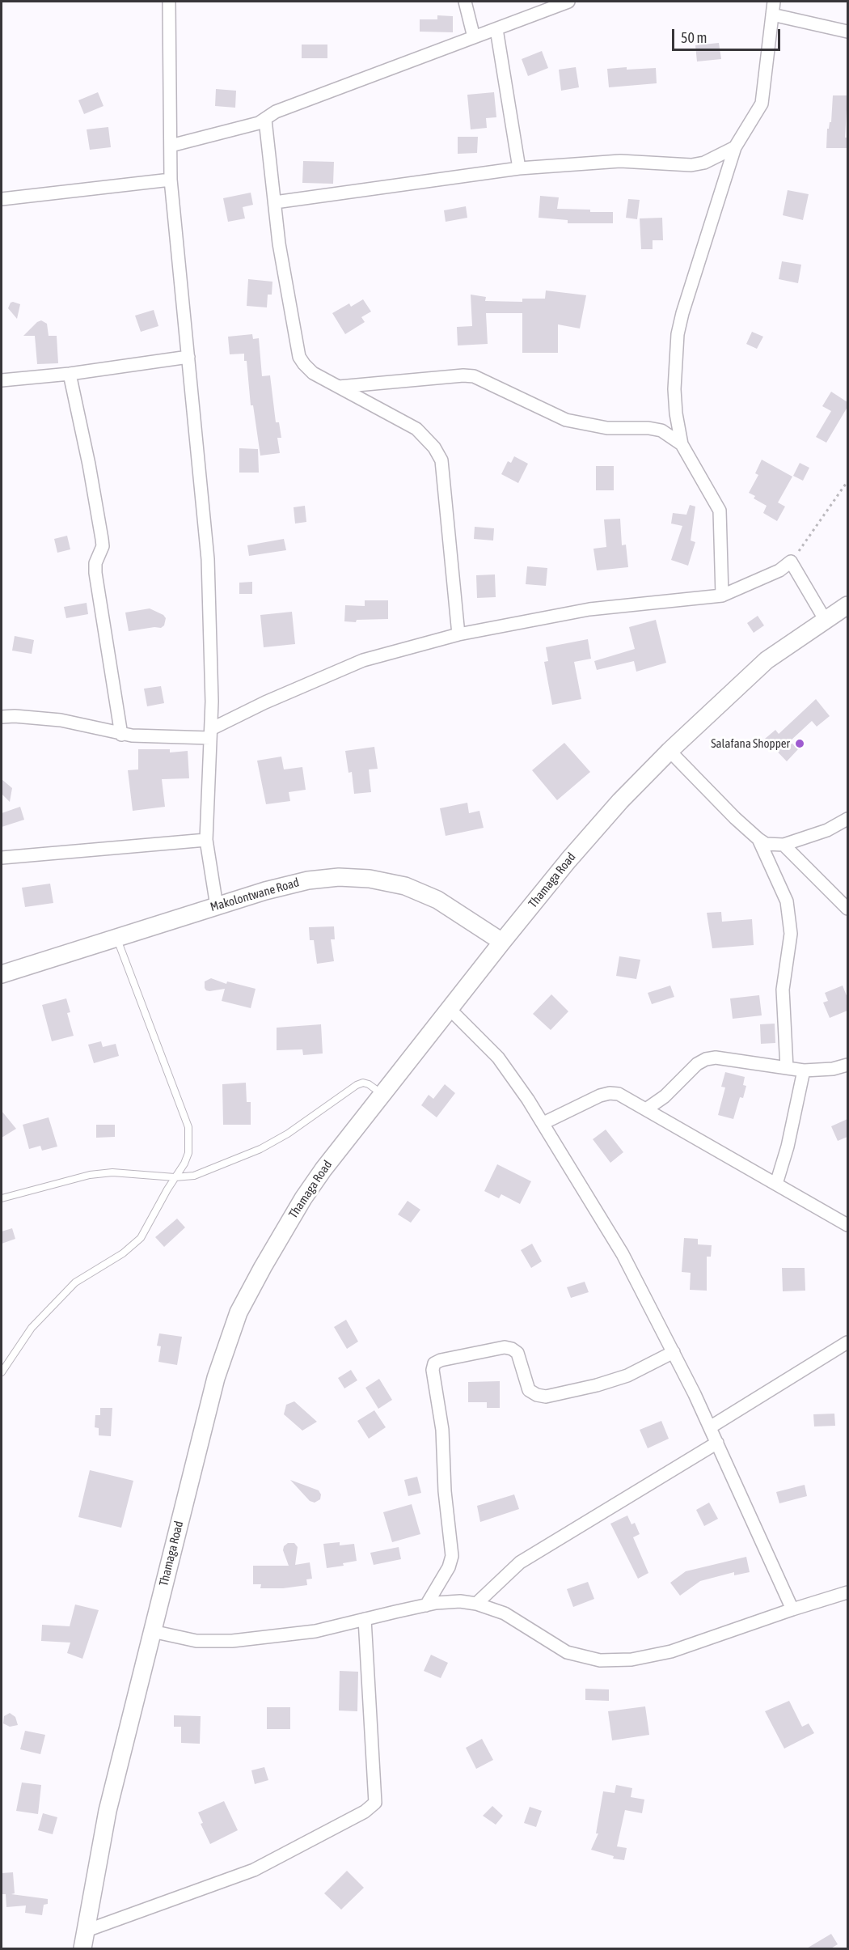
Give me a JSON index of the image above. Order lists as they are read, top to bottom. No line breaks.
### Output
{"streets":{"main road":["Thamaga Road","Makolontwane Road"]},"crossings":[["Thamaga Road","Makolontwane Road"]],"places":["Salafana Shopper"],"scale_bar":"50 m"}
